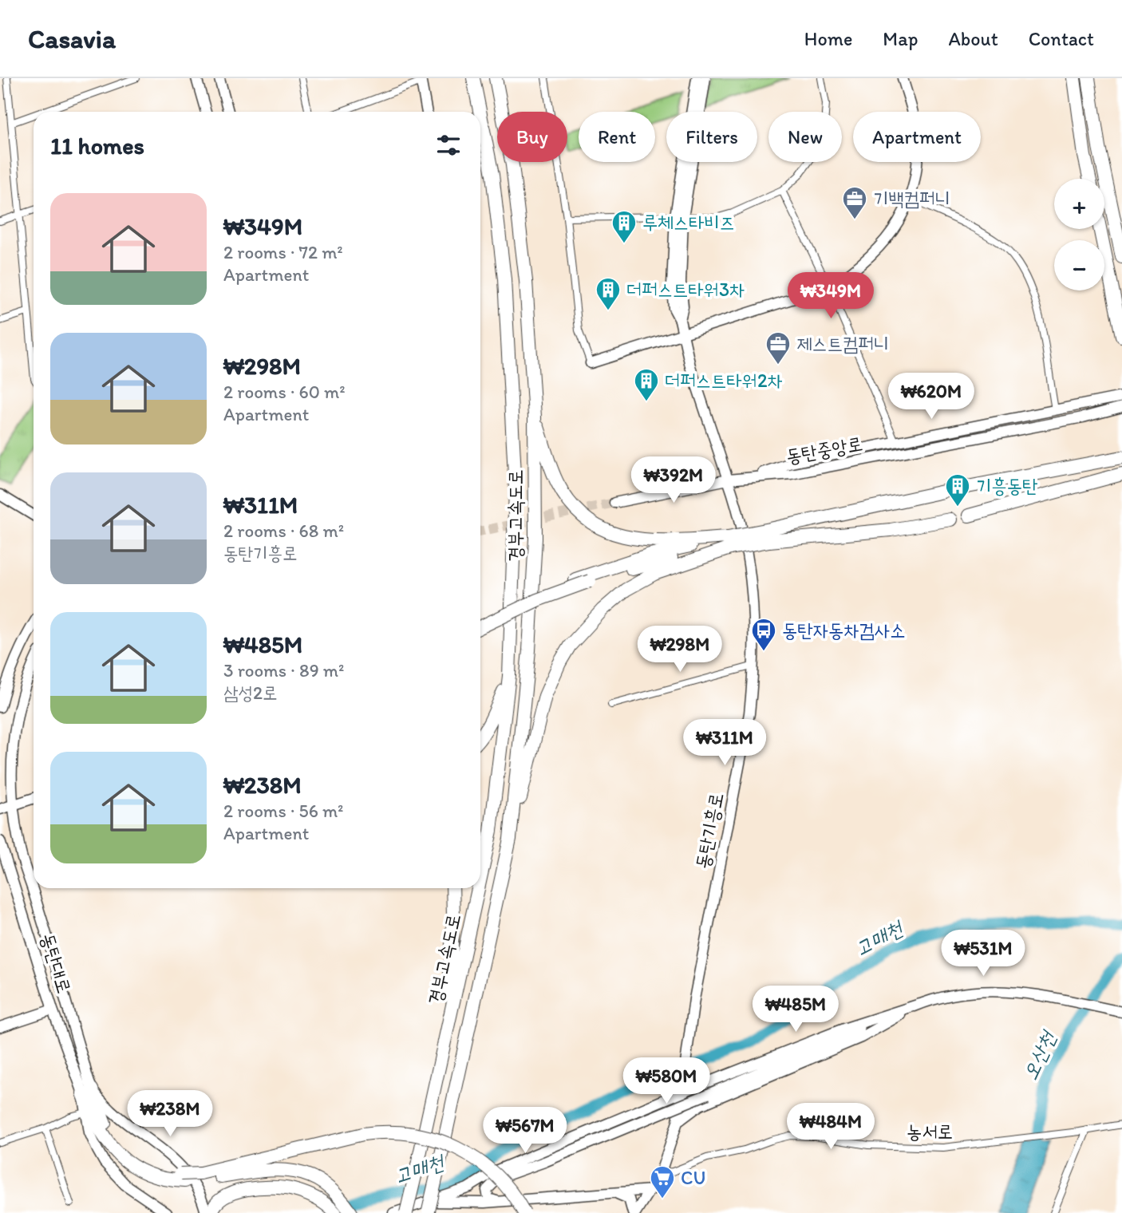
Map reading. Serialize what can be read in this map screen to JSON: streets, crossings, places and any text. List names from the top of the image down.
{
  "streets": {
    "highway": ["경부고속도로"],
    "main road": ["동탄중앙로", "동탄기흥로", "동탄대로"],
    "street": ["농서로"]
  },
  "crossings": [
    ["동탄중앙로", "동탄기흥로"],
    ["동탄기흥로", "농서로"]
  ],
  "water": ["고매천", "오산천"],
  "places": {
    "office": ["기백컴퍼니", "제스트컴퍼니"],
    "building": [
      "루체스타비즈",
      "더퍼스트타워3차",
      "더퍼스트타워2차",
      "기흥동탄"
    ],
    "bus stop": ["동탄자동차검사소"],
    "supermarket": ["CU"]
  },
  "page": {
    "header": "Casavia",
    "nav": [
      "Home",
      "Map",
      "About",
      "Contact"
    ],
    "chip": [
      "Buy",
      "Rent",
      "Filters",
      "New",
      "Apartment"
    ],
    "heading": "11 homes",
    "map_buttons": ["+", "−"],
    "list": [
      {
        "name": "₩349M",
        "note": "2 rooms · 72 m² · Apartment"
      },
      {
        "name": "₩298M",
        "note": "2 rooms · 60 m² · Apartment"
      },
      {
        "name": "₩311M",
        "note": "2 rooms · 68 m² · 동탄기흥로"
      },
      {
        "name": "₩485M",
        "note": "3 rooms · 89 m² · 삼성2로"
      },
      {
        "name": "₩238M",
        "note": "2 rooms · 56 m² · Apartment"
      }
    ],
    "price": [
      "₩349M",
      "₩620M",
      "₩392M",
      "₩298M",
      "₩311M",
      "₩531M",
      "₩485M",
      "₩580M",
      "₩238M",
      "₩484M",
      "₩567M"
    ]
  }
}
